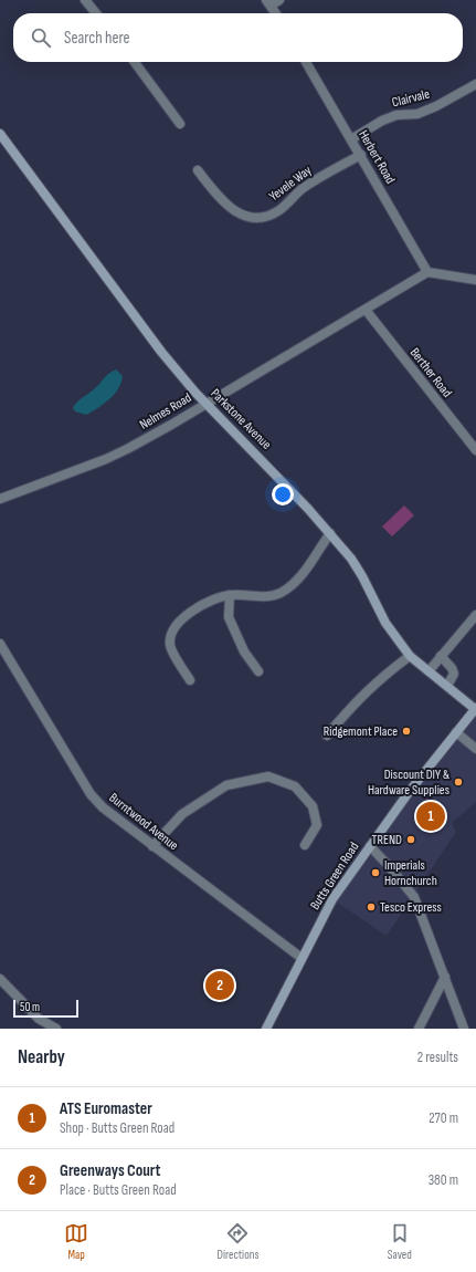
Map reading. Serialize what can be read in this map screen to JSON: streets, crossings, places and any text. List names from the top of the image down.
{
  "streets": {
    "street": [
      "Clairvale",
      "Herbert Road",
      "Yevele Way",
      "Berther Road",
      "Nelmes Road",
      "Parkstone Avenue",
      "Burntwood Avenue",
      "Butts Green Road"
    ]
  },
  "crossings": [
    ["Clairvale", "Herbert Road"],
    ["Herbert Road", "Yevele Way"],
    ["Herbert Road", "Nelmes Road"],
    ["Berther Road", "Nelmes Road"],
    ["Nelmes Road", "Parkstone Avenue"],
    ["Parkstone Avenue", "Butts Green Road"],
    ["Burntwood Avenue", "Butts Green Road"]
  ],
  "places": [
    "Ridgemont Place",
    "Discount DIY & Hardware Supplies",
    "TREND",
    "Imperials Hornchurch",
    "Tesco Express"
  ],
  "scale_bar": "50 m",
  "page": {
    "search": "Search here",
    "pins": ["1", "2"],
    "scale": "50 m",
    "heading": ["Nearby", "2 results"],
    "list": [
      {
        "mark": "1",
        "name": "ATS Euromaster",
        "note": "Shop · Butts Green Road",
        "value": "270 m"
      },
      {
        "mark": "2",
        "name": "Greenways Court",
        "note": "Place · Butts Green Road",
        "value": "380 m"
      }
    ],
    "nav": ["Map", "Directions", "Saved"]
  }
}
